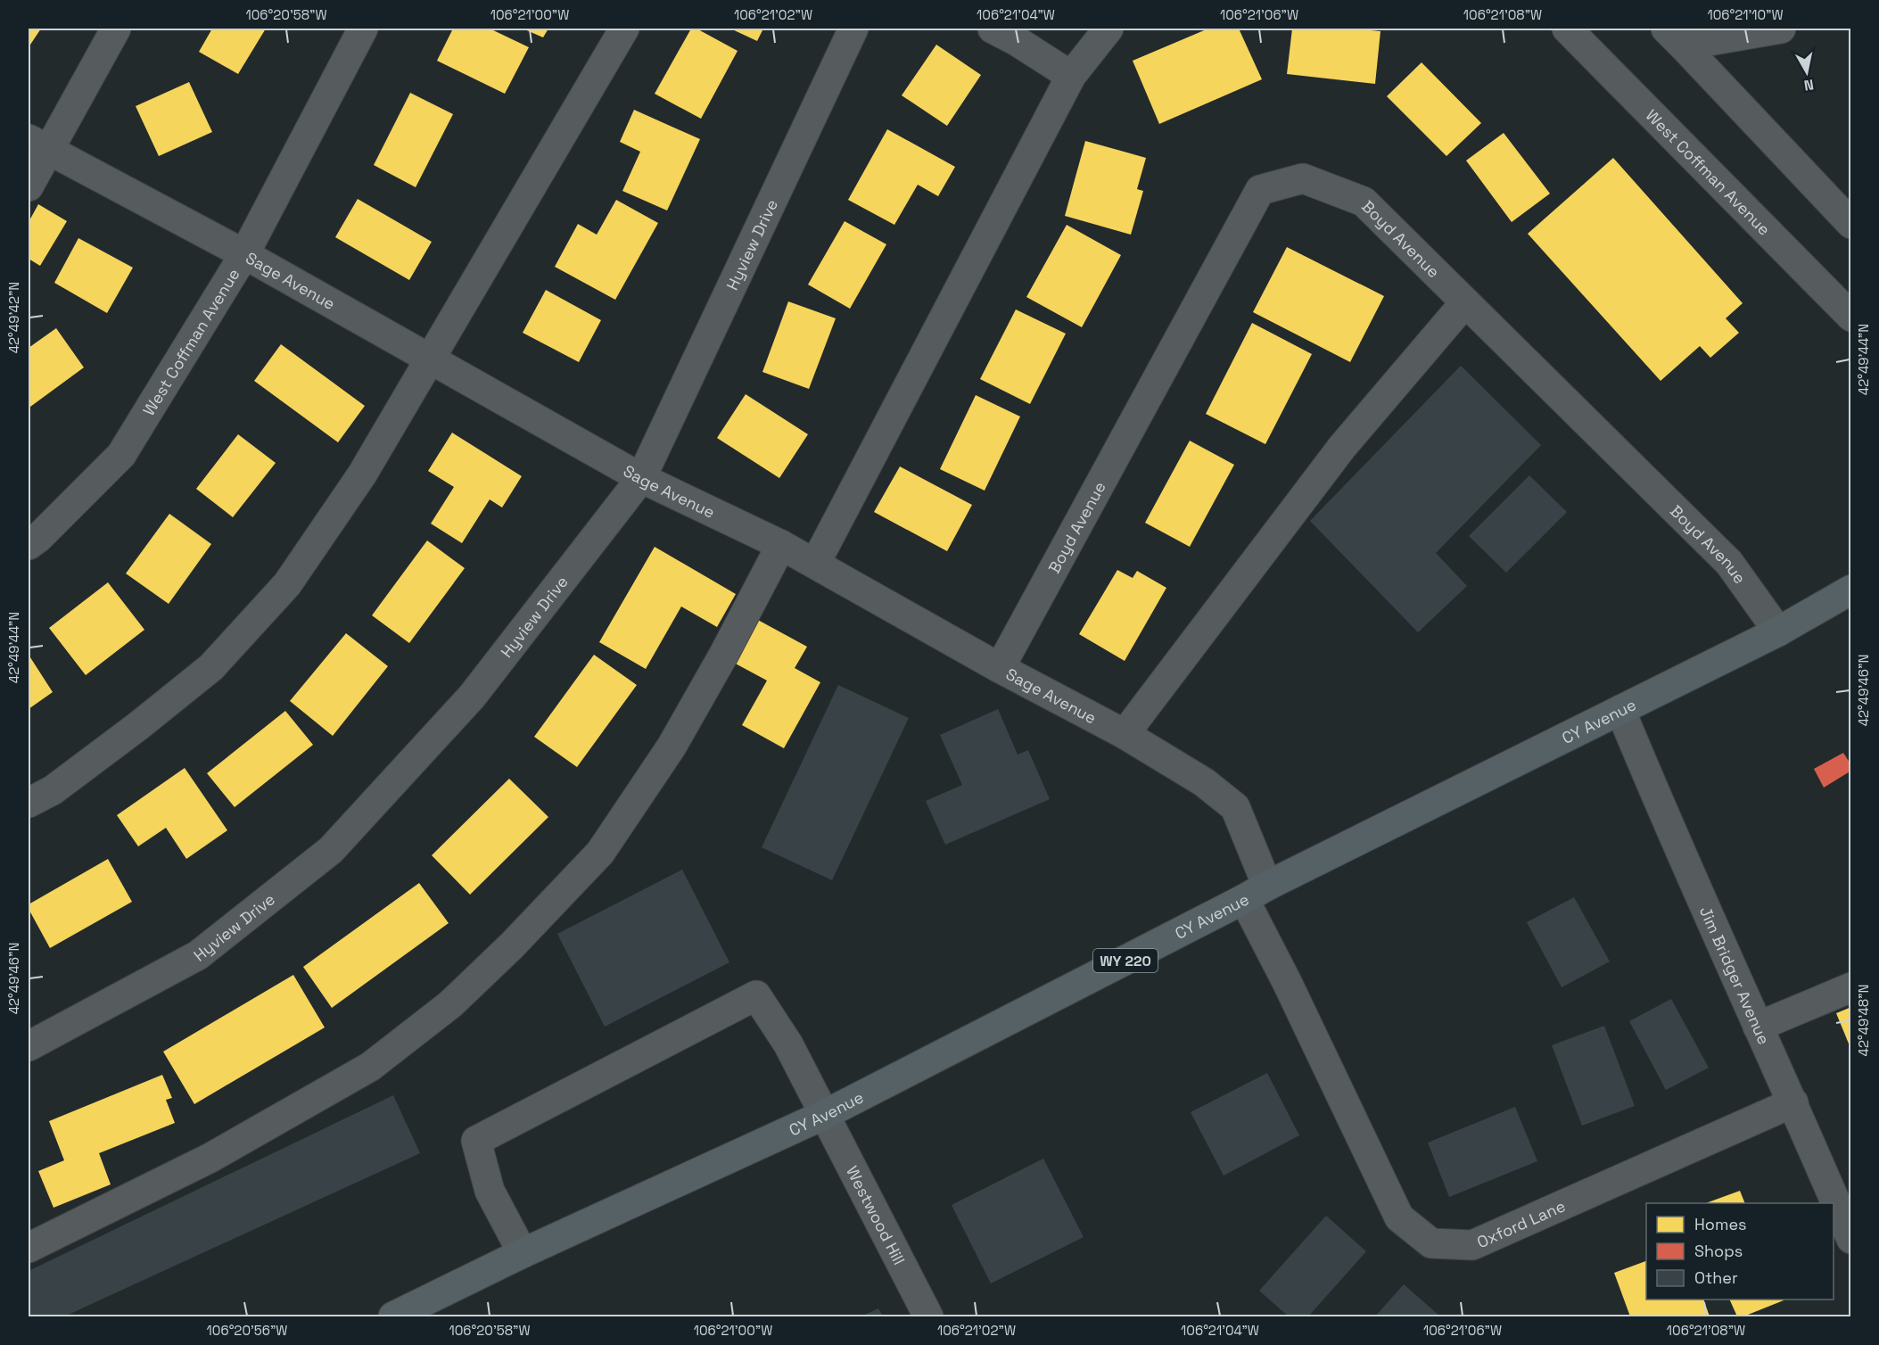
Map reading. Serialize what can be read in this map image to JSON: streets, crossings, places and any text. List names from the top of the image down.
{
  "streets": {
    "main road": ["CY Avenue", "WY 220"],
    "street": [
      "West Coffman Avenue",
      "Boyd Avenue",
      "Hyview Drive",
      "Sage Avenue",
      "Jim Bridger Avenue",
      "Westwood Hill",
      "Oxford Lane"
    ]
  },
  "crossings": [
    ["West Coffman Avenue", "Sage Avenue"],
    ["Boyd Avenue", "Sage Avenue"],
    ["Boyd Avenue", "CY Avenue"],
    ["Hyview Drive", "Sage Avenue"],
    ["Sage Avenue", "CY Avenue"],
    ["Sage Avenue", "Oxford Lane"],
    ["CY Avenue", "Jim Bridger Avenue"],
    ["CY Avenue", "Westwood Hill"],
    ["CY Avenue", "Oxford Lane"],
    ["Jim Bridger Avenue", "Oxford Lane"]
  ],
  "legend": ["Homes", "Shops", "Other"],
  "north": "bottom",
  "coordinates": [
    "106°20'58\"W",
    "106°21'00\"W",
    "106°21'02\"W",
    "106°21'04\"W",
    "106°21'06\"W",
    "106°21'08\"W",
    "106°21'10\"W",
    "42°49'42\"N",
    "42°49'44\"N",
    "42°49'46\"N",
    "42°49'48\"N",
    "106°20'56\"W"
  ]
}
